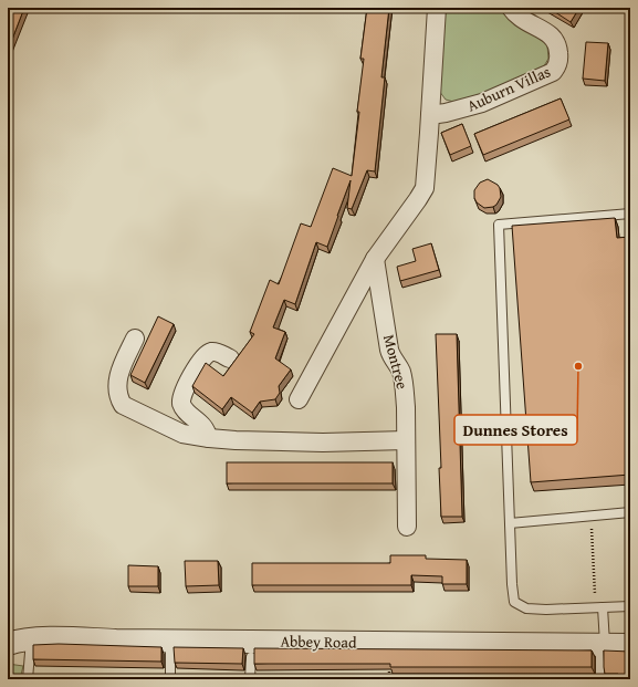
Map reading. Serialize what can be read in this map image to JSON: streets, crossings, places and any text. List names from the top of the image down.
{
  "streets": {
    "street": ["Auburn Villas", "Montree", "Abbey Road"]
  },
  "places": ["Dunnes Stores"]
}
